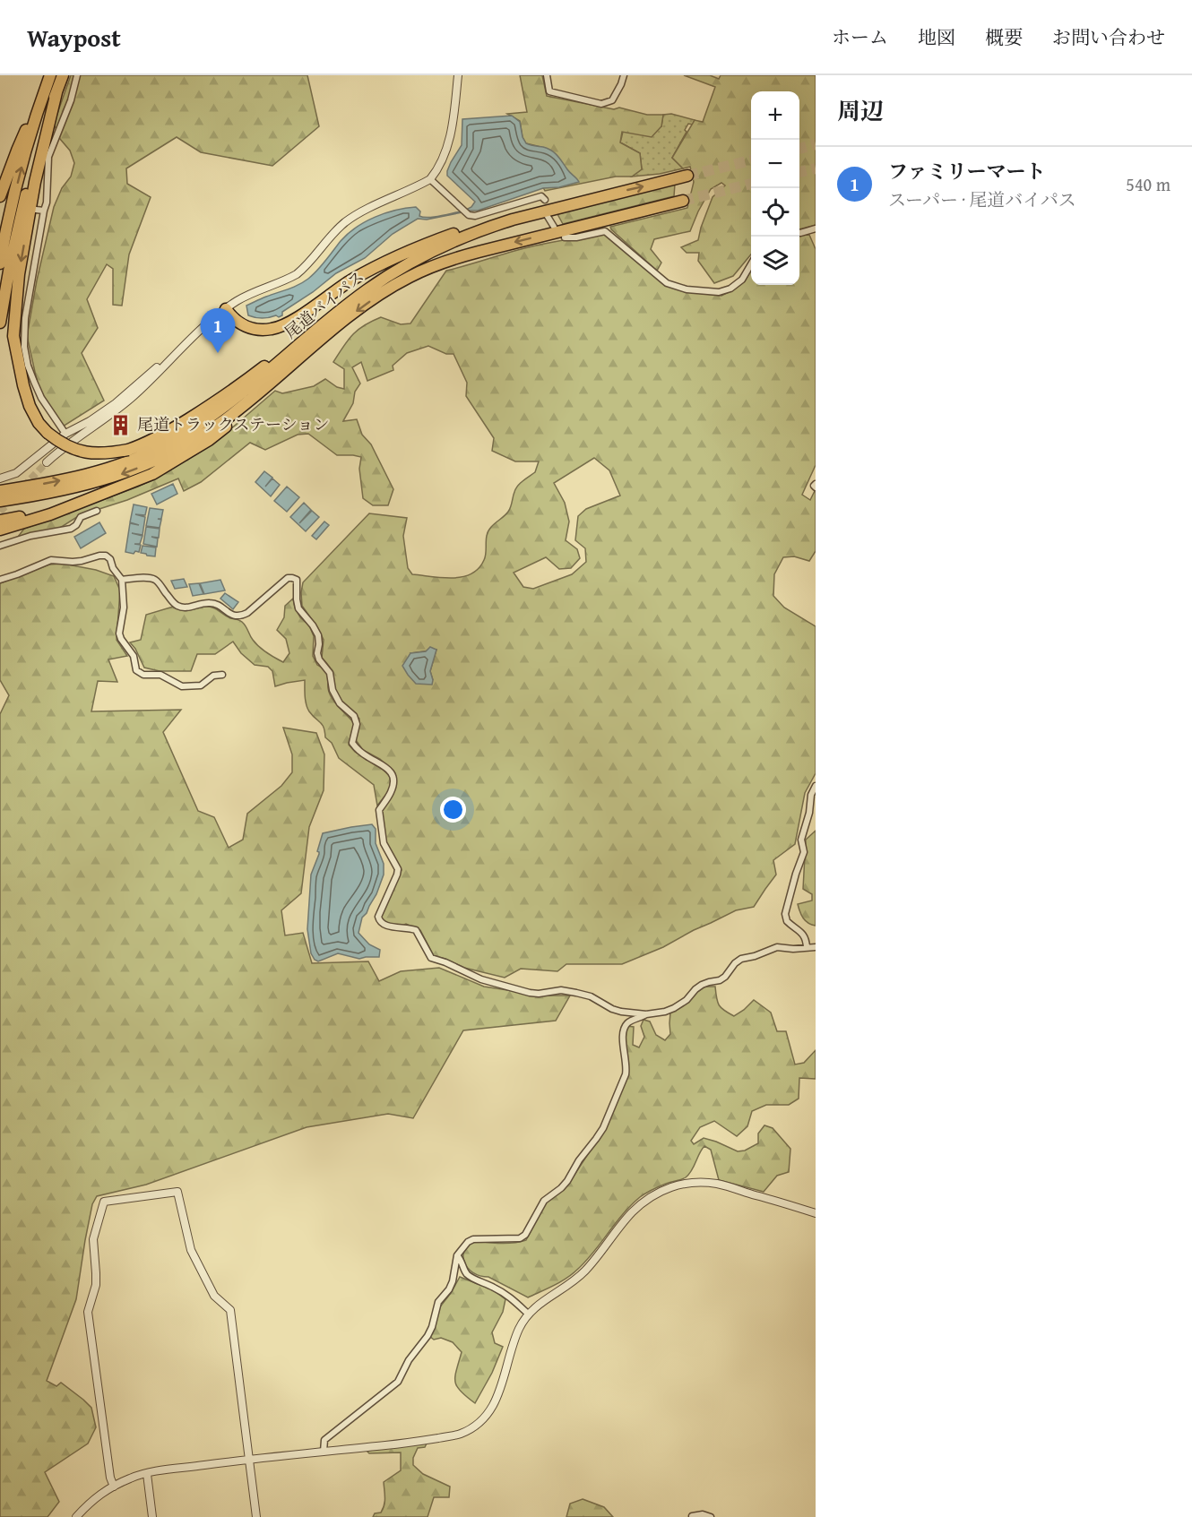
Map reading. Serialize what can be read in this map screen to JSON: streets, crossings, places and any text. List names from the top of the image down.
{
  "streets": {
    "highway": ["尾道バイパス"]
  },
  "places": {
    "building": ["尾道トラックステーション"]
  },
  "page": {
    "header": "Waypost",
    "nav": [
      "ホーム",
      "地図",
      "概要",
      "お問い合わせ"
    ],
    "heading": "周辺",
    "map_buttons": ["+", "−"],
    "list": [
      {
        "mark": "1",
        "name": "ファミリーマート",
        "note": "スーパー · 尾道バイパス",
        "value": "540 m"
      }
    ],
    "pins": "1"
  }
}
